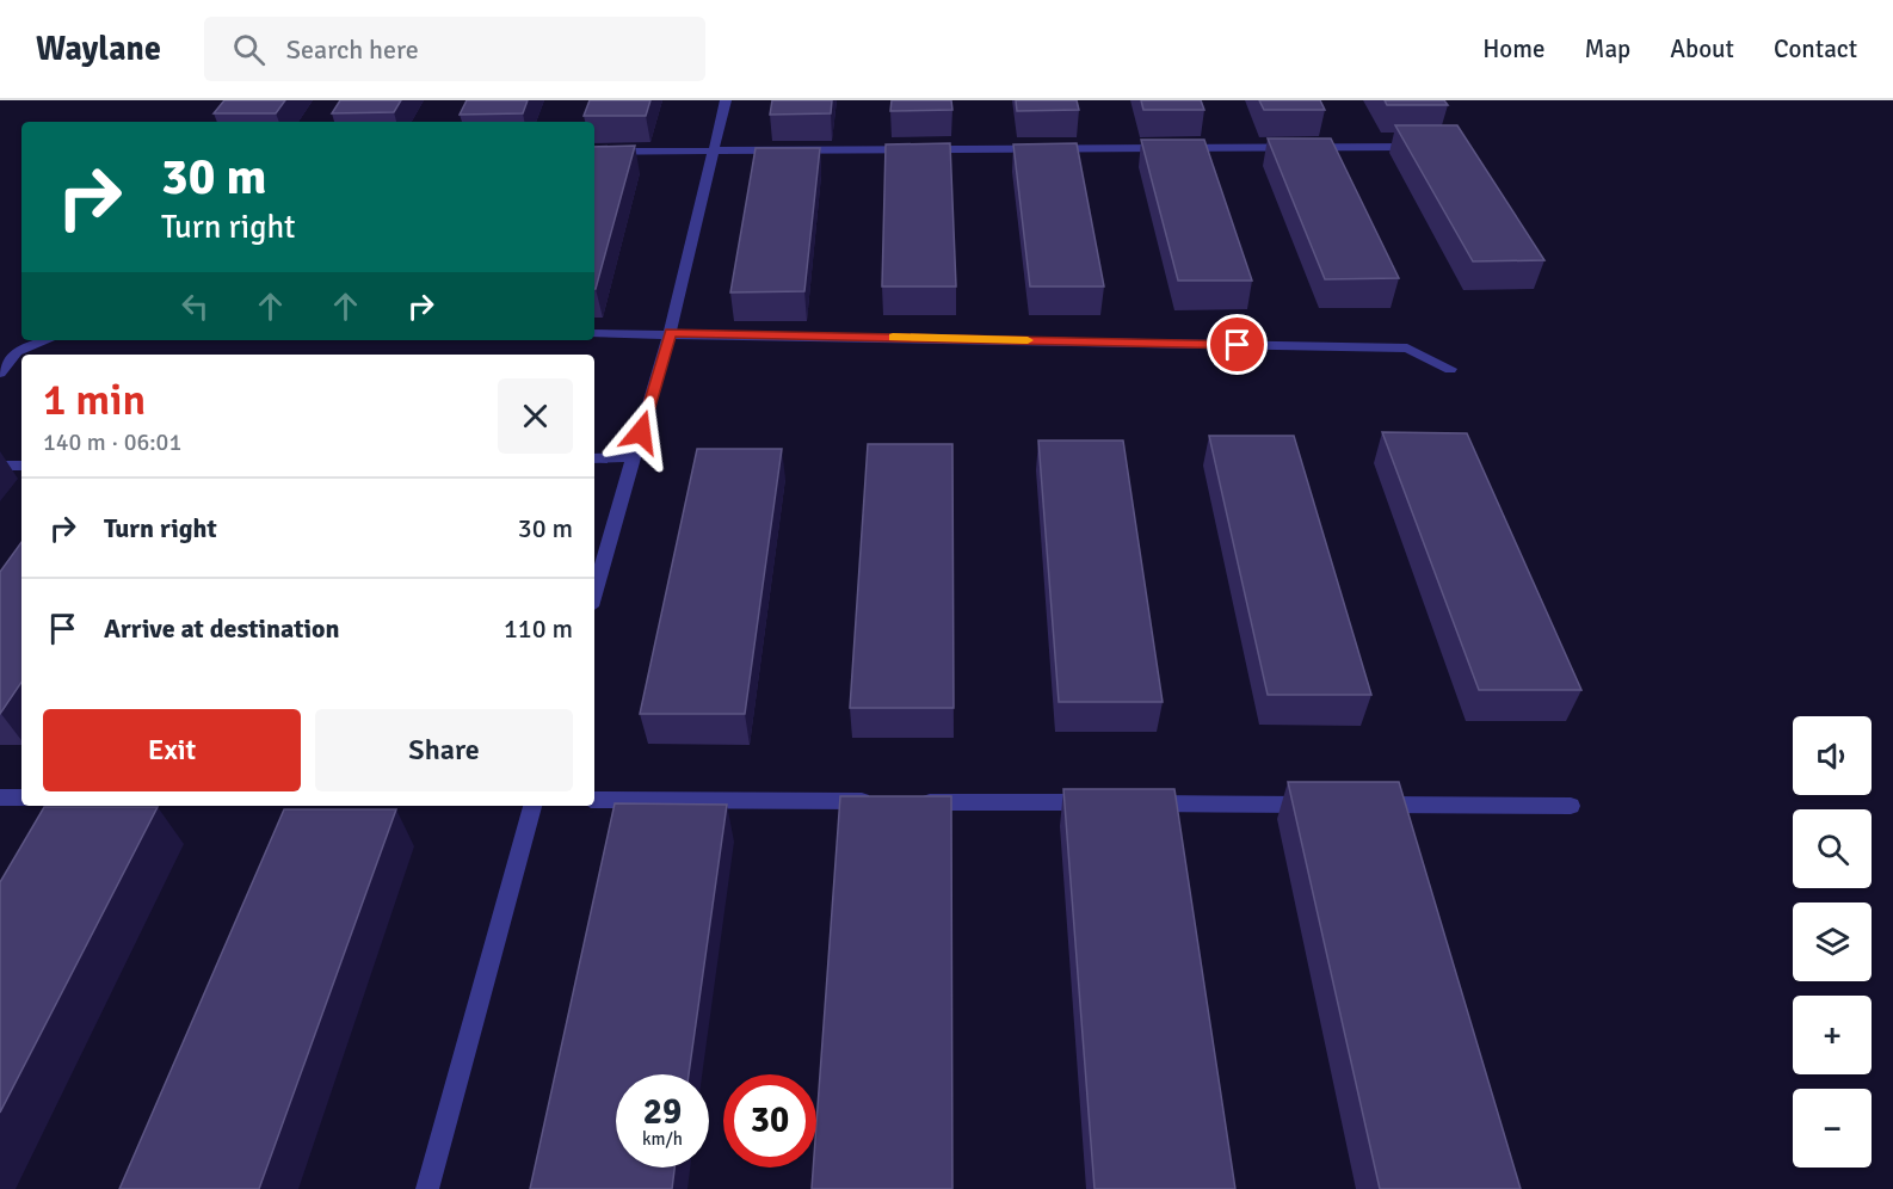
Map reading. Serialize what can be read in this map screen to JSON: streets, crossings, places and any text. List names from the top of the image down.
{
  "page": {
    "header": "Waylane",
    "search": "Search here",
    "nav": [
      "Home",
      "Map",
      "About",
      "Contact"
    ],
    "turn": ["30 m", "Turn right"],
    "heading": ["1 min", "140 m · 06:01"],
    "list": [
      {
        "name": "Turn right",
        "value": "30 m"
      },
      {
        "name": "Arrive at destination",
        "value": "110 m"
      }
    ],
    "buttons": ["Exit", "Share"],
    "map_buttons": ["+", "−"],
    "speed": "29 km/h",
    "limit": "30"
  }
}
